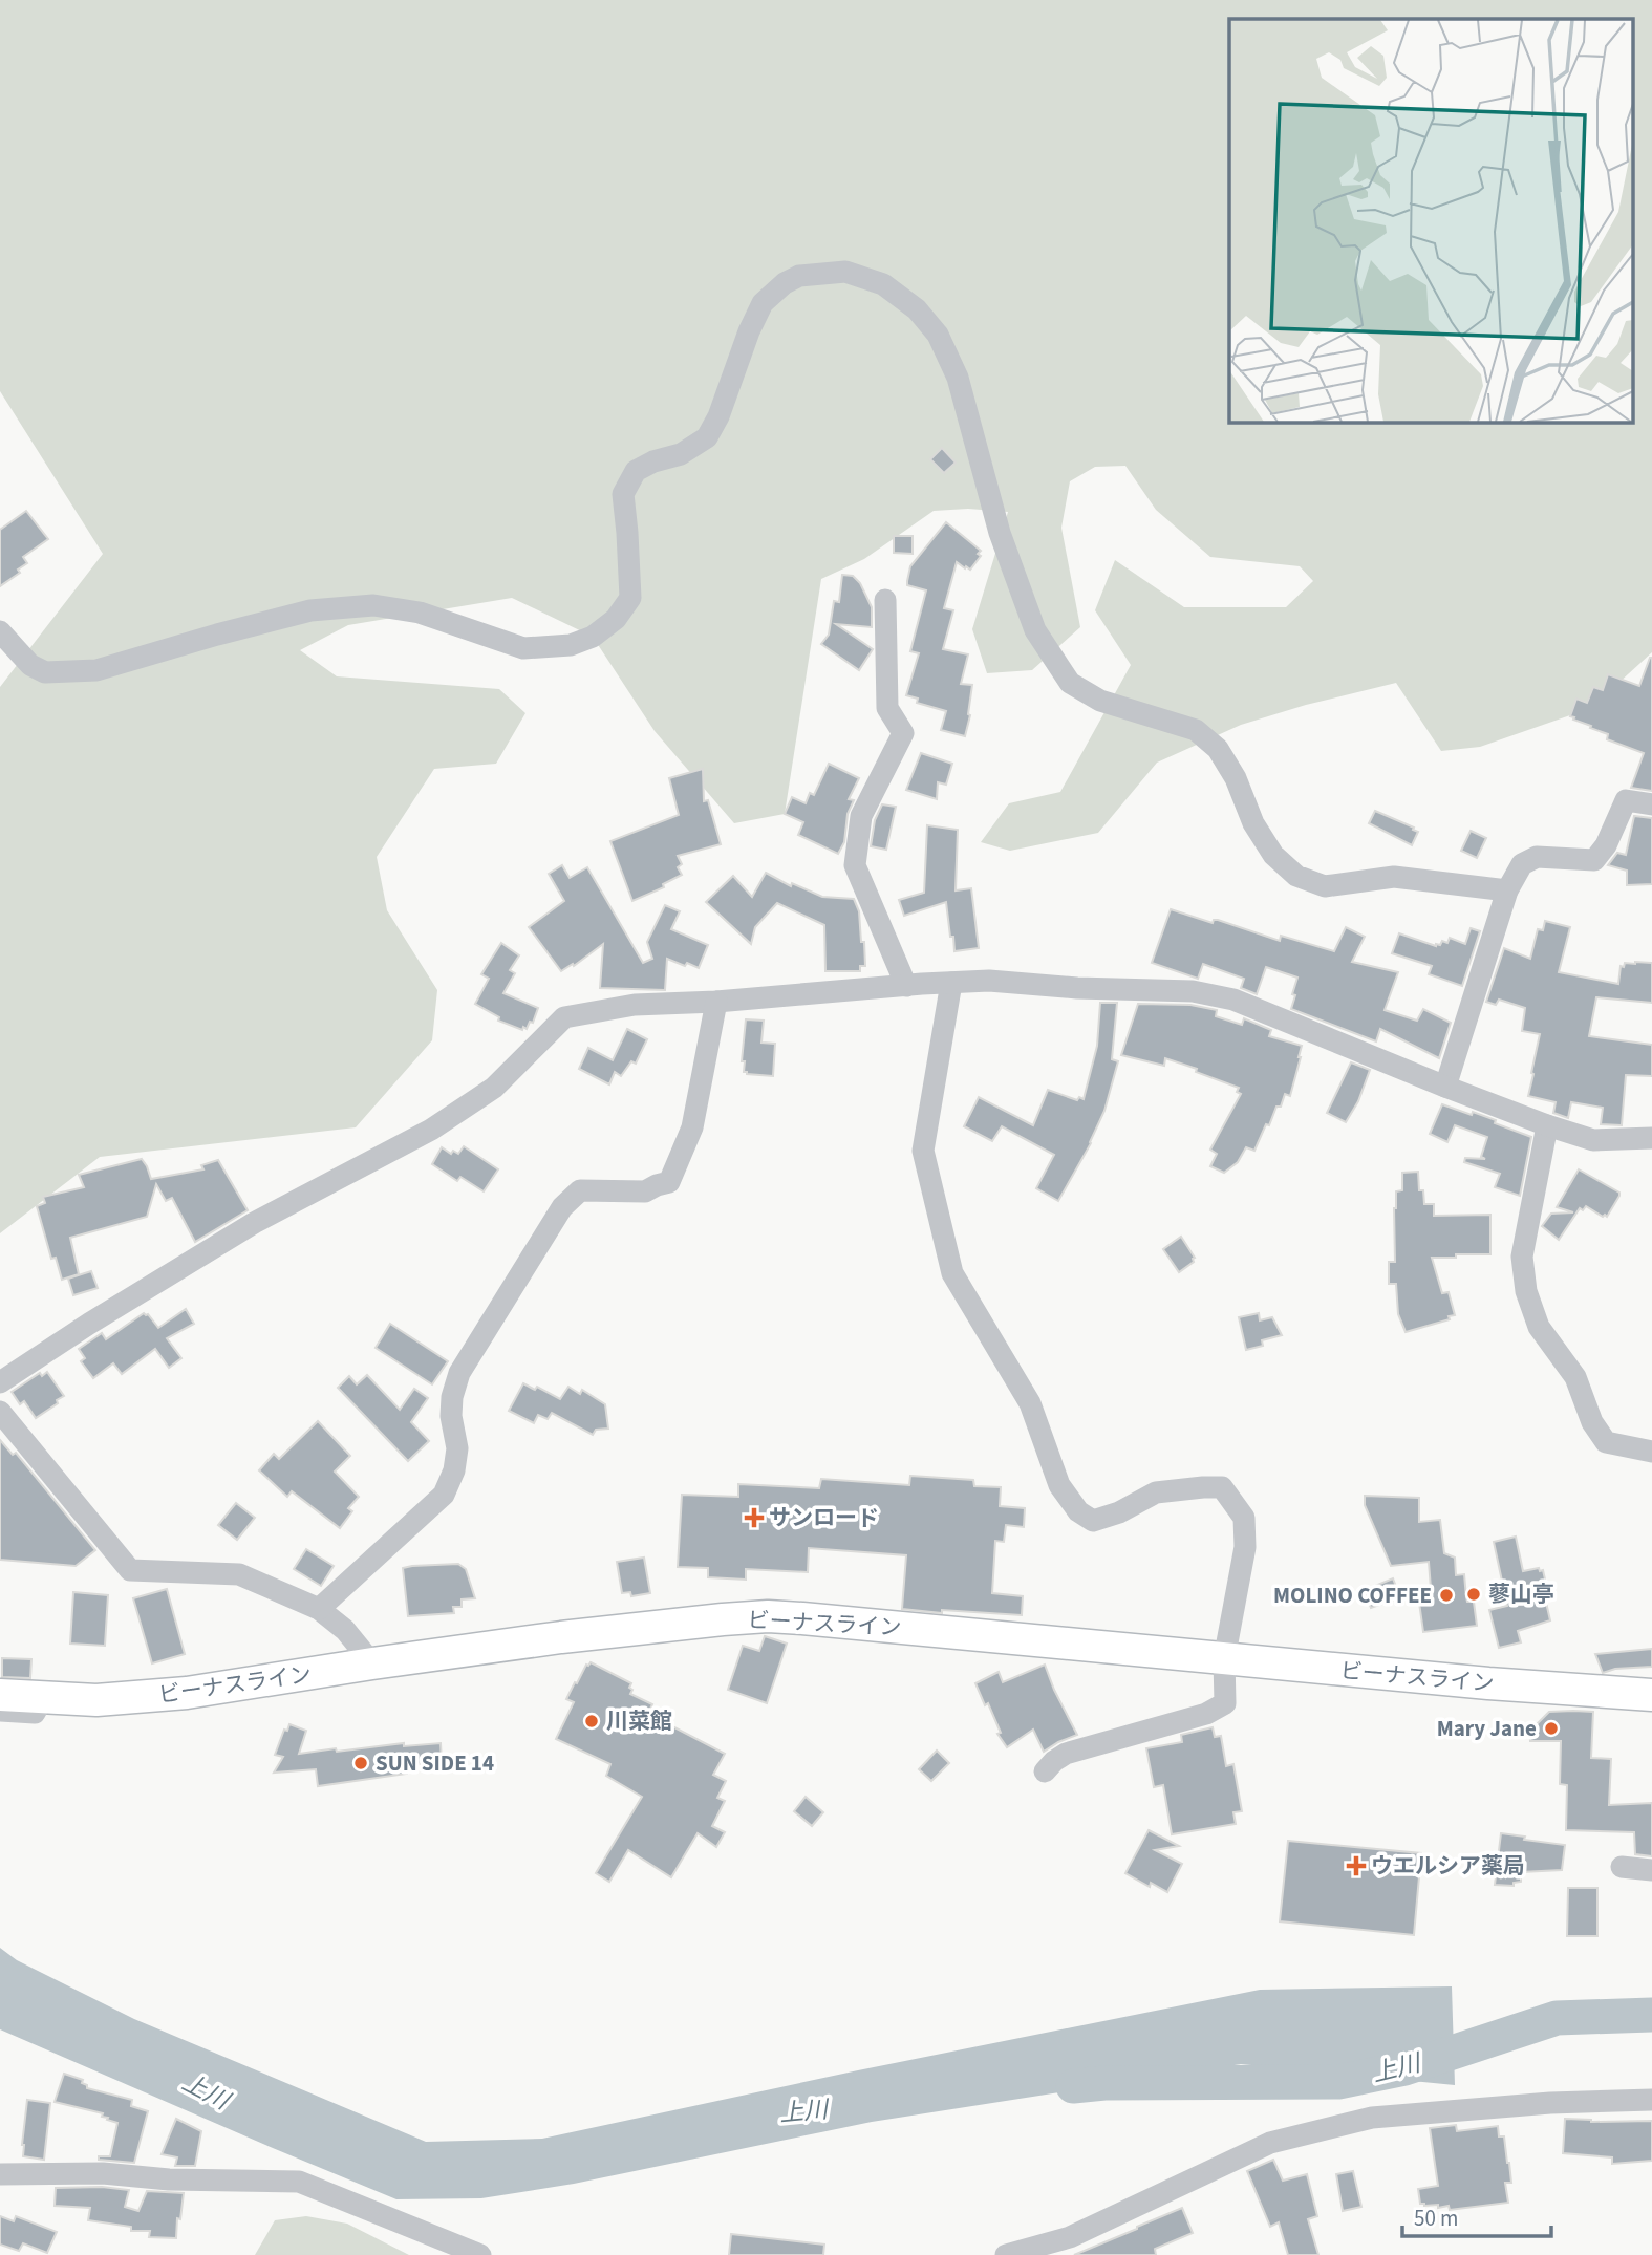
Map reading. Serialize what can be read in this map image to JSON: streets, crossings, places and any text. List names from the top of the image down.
{
  "streets": {
    "main road": ["ビーナスライン"]
  },
  "water": ["上川"],
  "places": {
    "health": ["サンロード", "ウエルシア薬局"],
    "other": [
      "蓼山亭",
      "MOLINO COFFEE",
      "川菜館",
      "Mary Jane",
      "SUN SIDE 14"
    ]
  },
  "scale_bar": "50 m"
}
